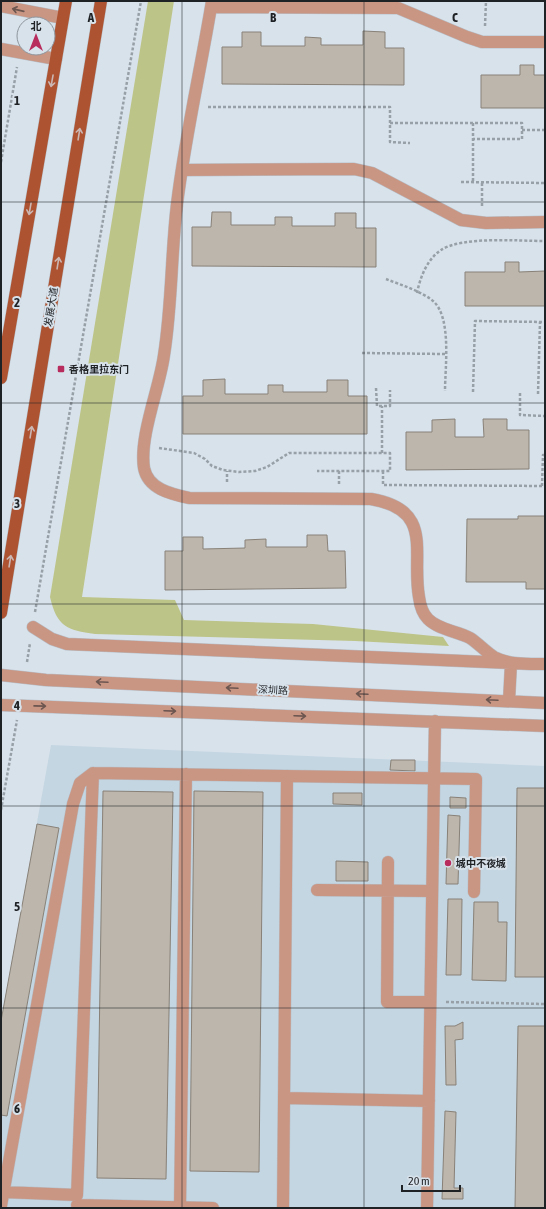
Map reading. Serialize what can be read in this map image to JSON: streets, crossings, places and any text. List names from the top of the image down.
{
  "streets": {
    "main road": ["发展大道"],
    "street": ["深圳路"]
  },
  "places": {
    "transit": ["香格里拉东门"],
    "other": ["城中不夜城"]
  },
  "scale_bar": "20 m",
  "north": "top",
  "grid": {
    "columns": ["A", "B", "C"],
    "rows": [
      "1",
      "2",
      "3",
      "4",
      "5",
      "6"
    ]
  }
}
